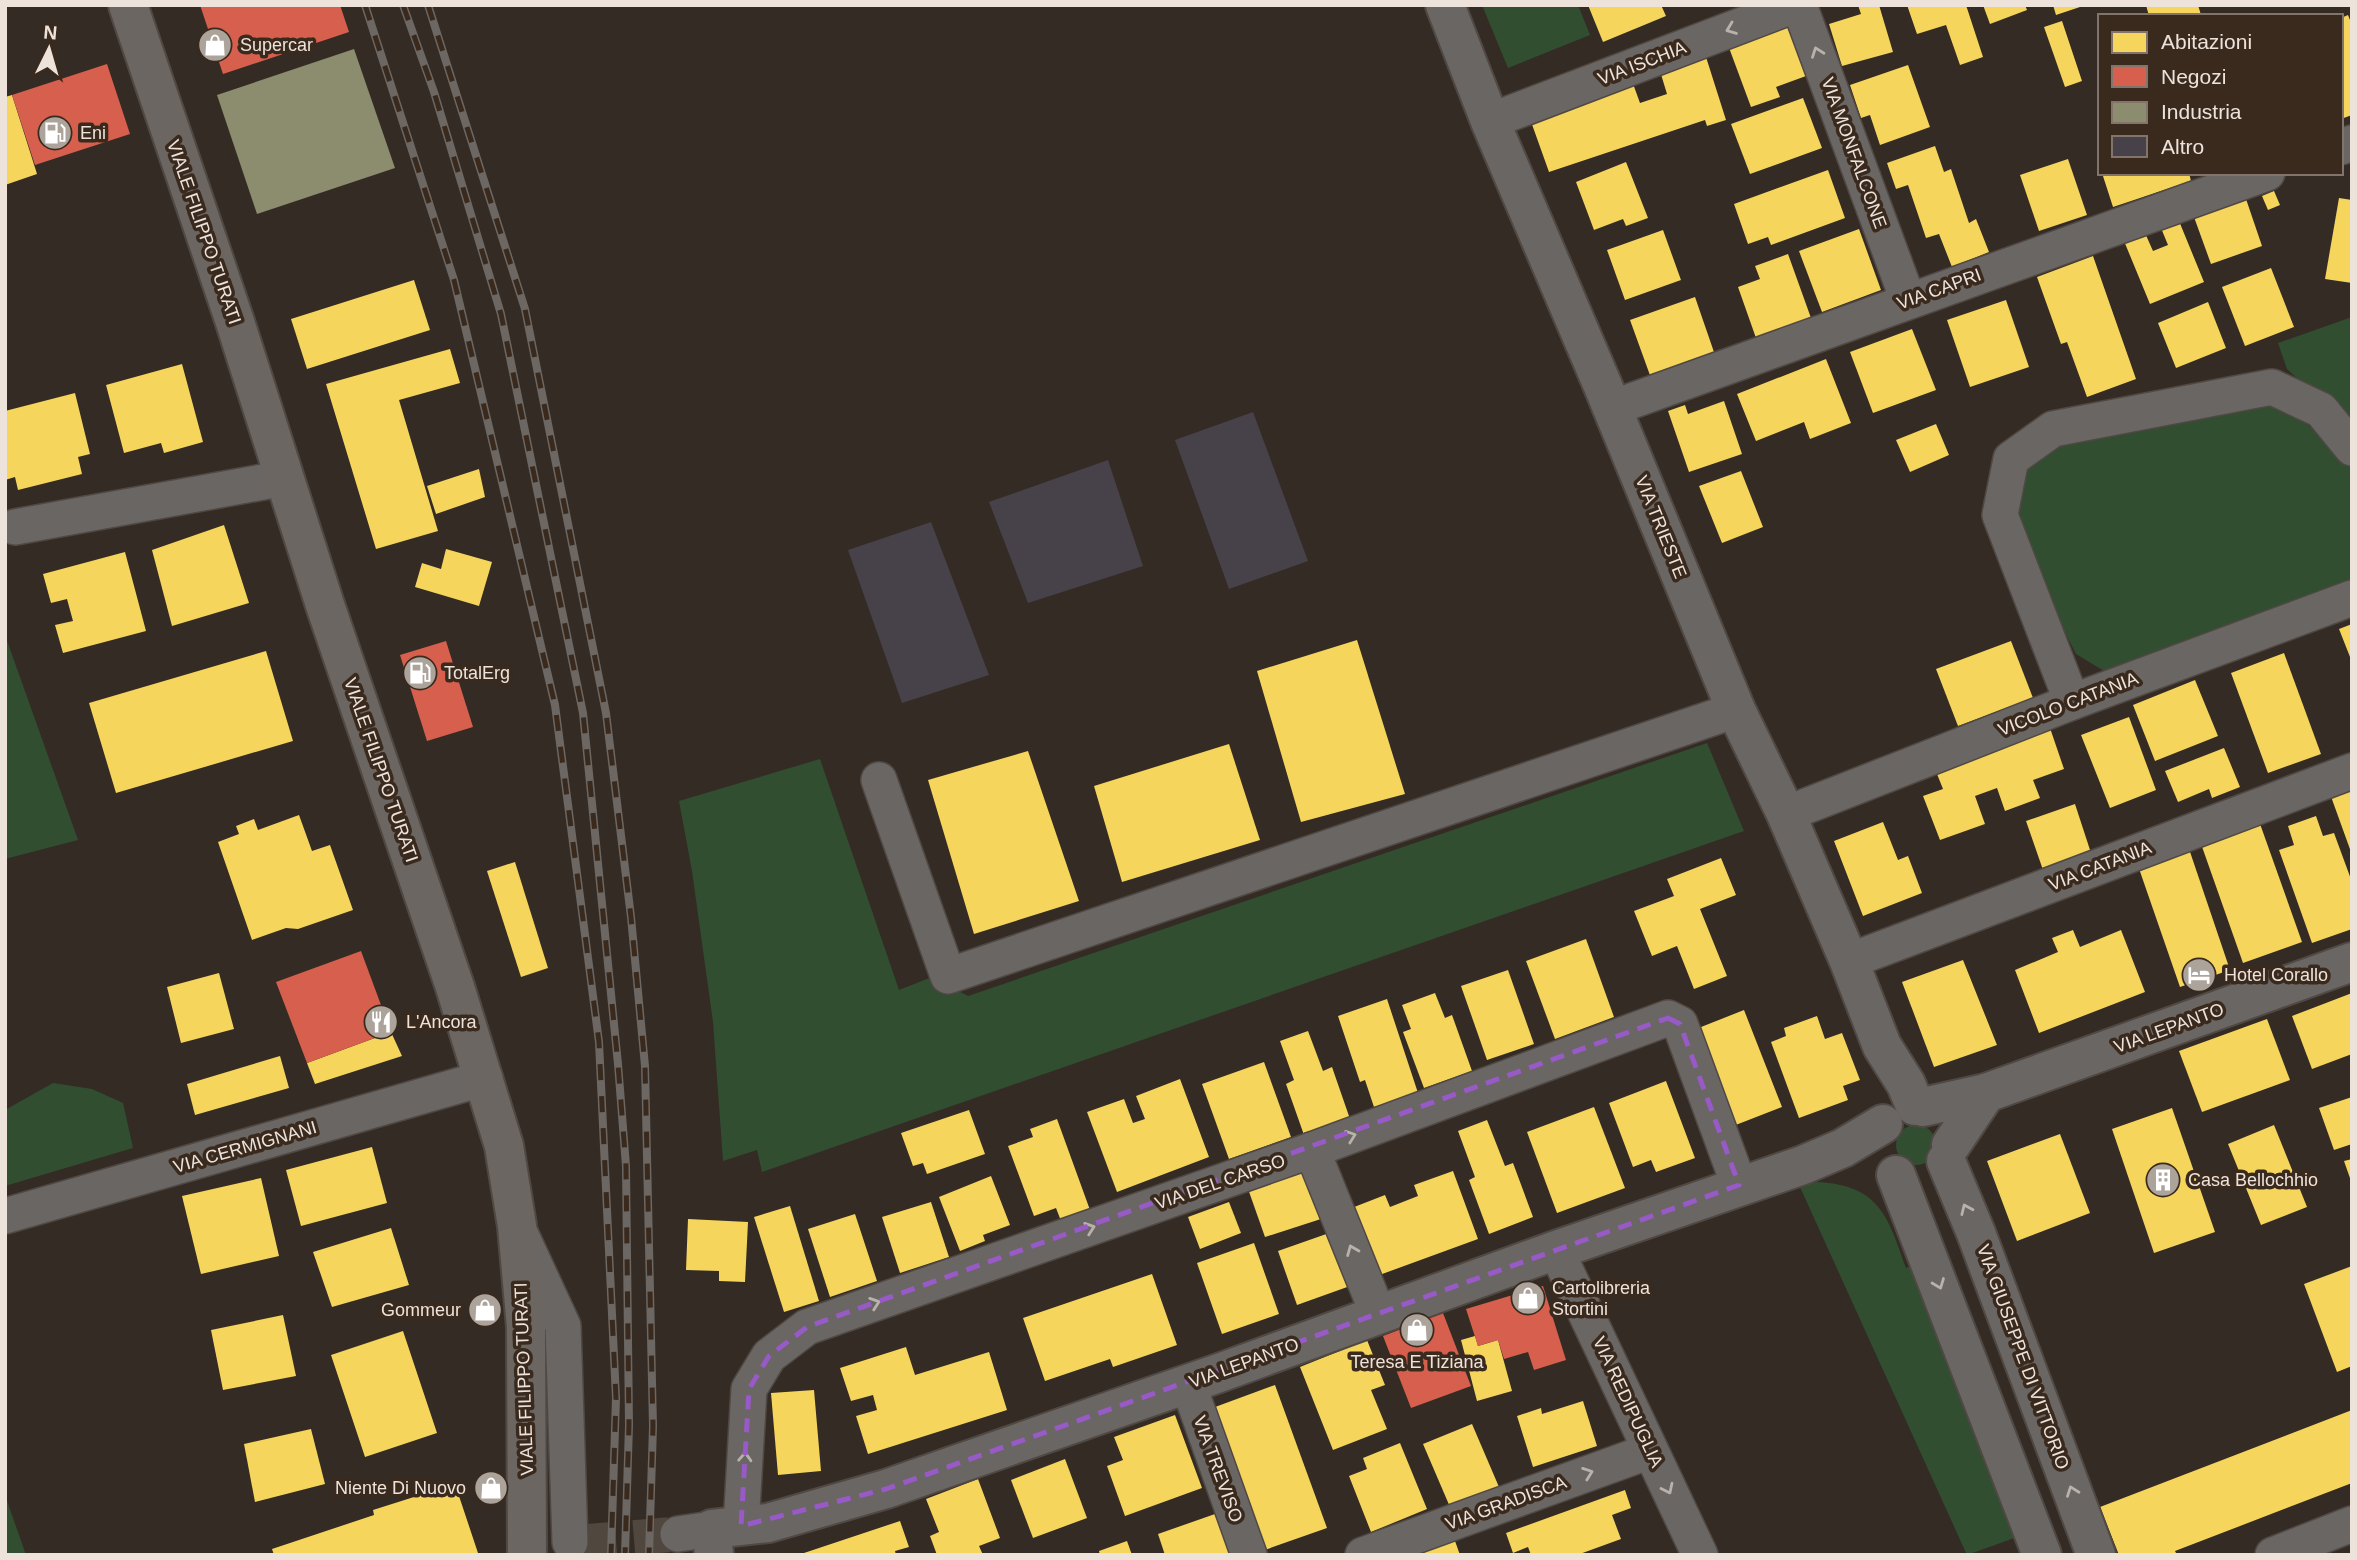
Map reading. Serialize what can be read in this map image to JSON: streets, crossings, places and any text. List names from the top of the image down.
{
  "streets": {
    "main road": ["VIALE FILIPPO TURATI"],
    "street": [
      "VIA ISCHIA",
      "VIA MONFALCONE",
      "VIA CAPRI",
      "VIA TRIESTE",
      "VICOLO CATANIA",
      "VIA CATANIA",
      "VIA LEPANTO",
      "VIA CERMIGNANI",
      "VIA DEL CARSO",
      "VIA GIUSEPPE DI VITTORIO",
      "VIA REDIPUGLIA",
      "VIA TREVISO",
      "VIA GRADISCA"
    ]
  },
  "crossings": [
    ["VIA ISCHIA", "VIA MONFALCONE"],
    ["VIA ISCHIA", "VIA TRIESTE"],
    ["VIA MONFALCONE", "VIA CAPRI"],
    ["VIALE FILIPPO TURATI", "VIA CERMIGNANI"],
    ["VIA CAPRI", "VIA TRIESTE"],
    ["VIA TRIESTE", "VICOLO CATANIA"],
    ["VIA TRIESTE", "VIA CATANIA"],
    ["VIA TRIESTE", "VIA LEPANTO"],
    ["VIA TRIESTE", "VIA GIUSEPPE DI VITTORIO"],
    ["VIA LEPANTO", "VIA DEL CARSO"],
    ["VIA LEPANTO", "VIA GIUSEPPE DI VITTORIO"],
    ["VIA LEPANTO", "VIA REDIPUGLIA"],
    ["VIA LEPANTO", "VIA TREVISO"],
    ["VIA REDIPUGLIA", "VIA GRADISCA"]
  ],
  "one_way": [
    "VIA ISCHIA",
    "VIA MONFALCONE",
    "VIA DEL CARSO",
    "VIA GRADISCA"
  ],
  "places": {
    "shop": [
      "Supercar",
      "Cartolibreria Stortini",
      "Gommeur",
      "Teresa E Tiziana",
      "Niente Di Nuovo"
    ],
    "fuel station": ["Eni", "TotalErg"],
    "hotel": ["Hotel Corallo"],
    "restaurant": ["L'Ancora"],
    "building": ["Casa Bellochhio"]
  },
  "legend": [
    "Abitazioni",
    "Negozi",
    "Industria",
    "Altro"
  ],
  "north": "top"
}
